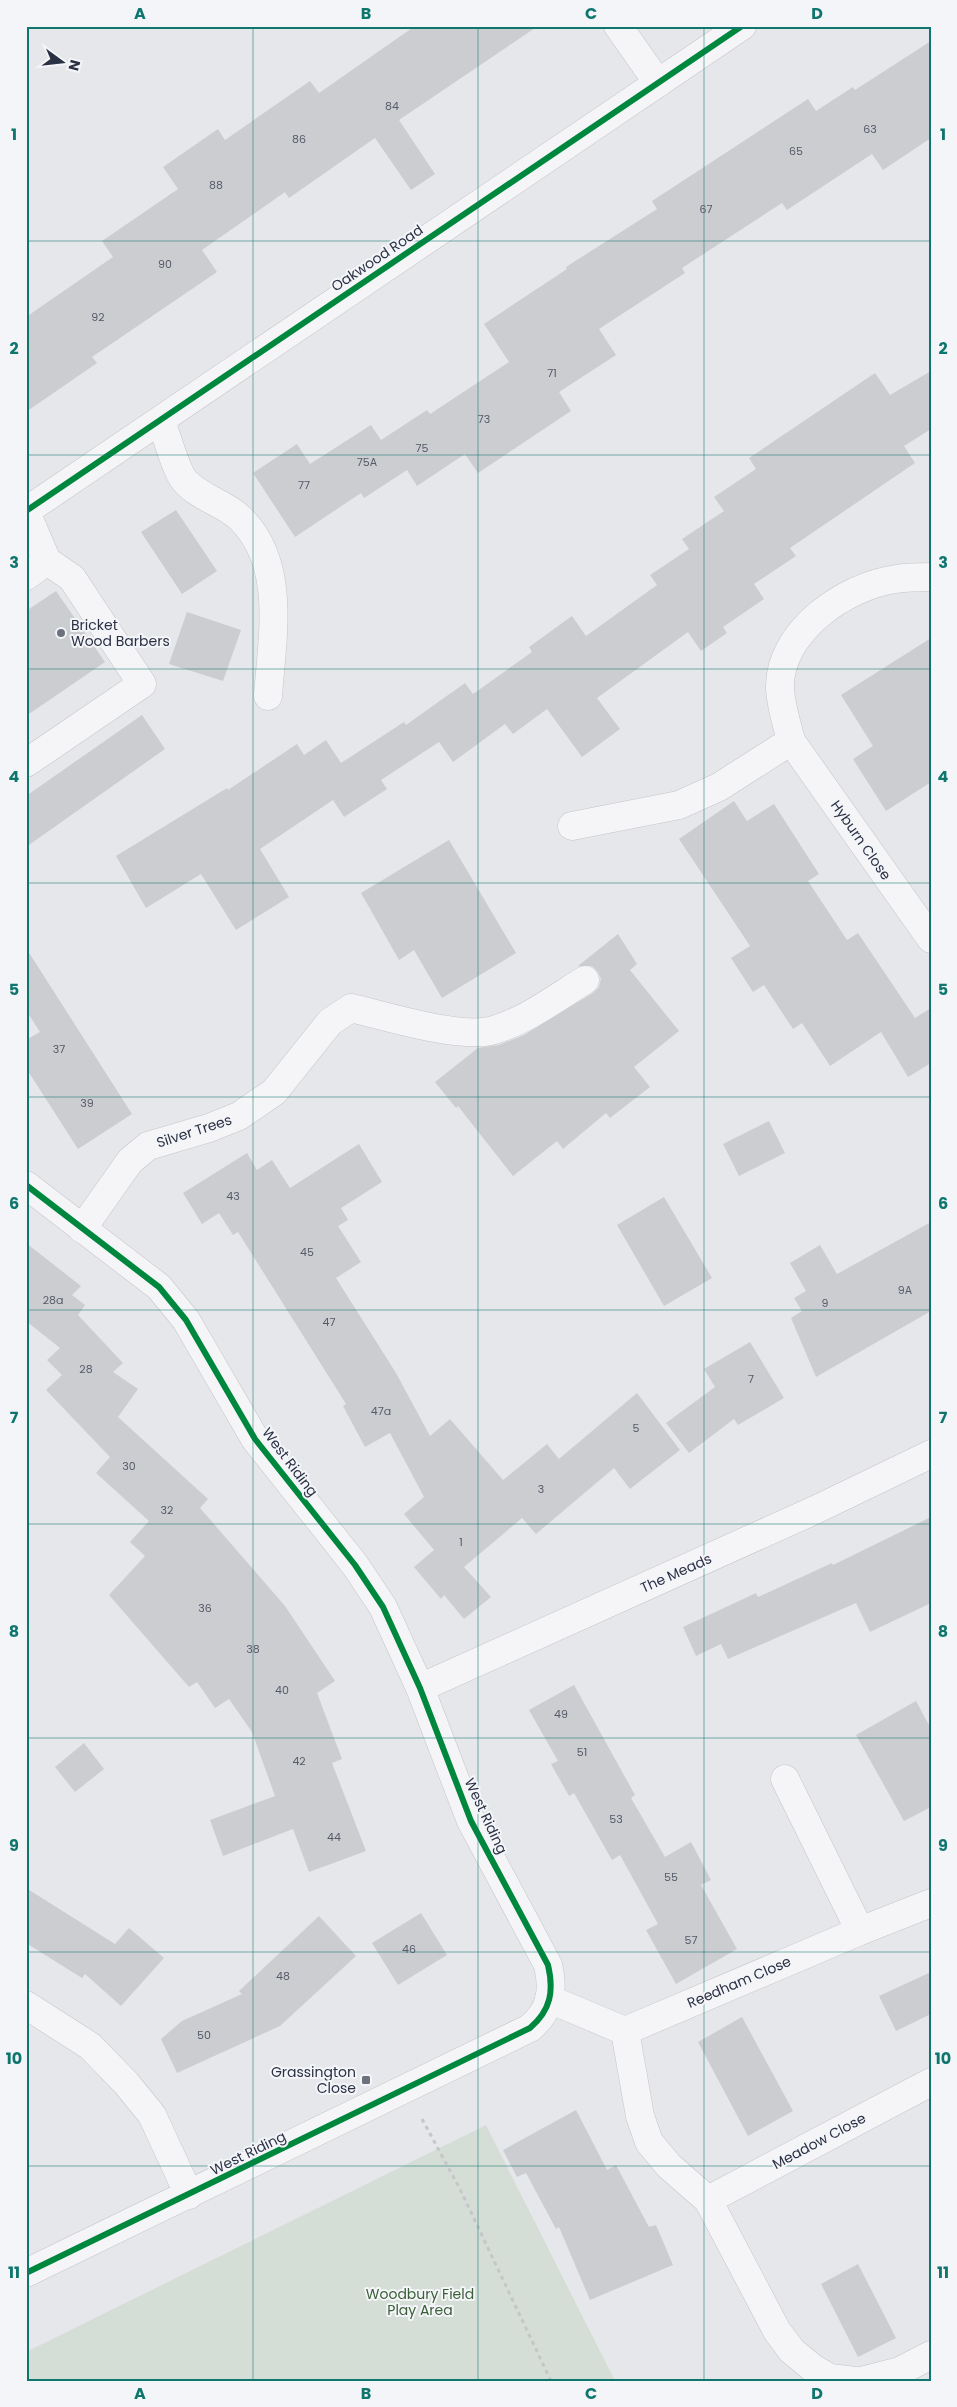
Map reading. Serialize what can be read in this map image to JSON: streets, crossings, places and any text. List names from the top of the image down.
{
  "streets": {
    "street": [
      "Oakwood Road",
      "Hyburn Close",
      "Silver Trees",
      "West Riding",
      "The Meads",
      "Reedham Close",
      "Meadow Close"
    ]
  },
  "crossings": [
    ["Silver Trees", "West Riding"],
    ["West Riding", "The Meads"]
  ],
  "parks": ["Woodbury Field Play Area"],
  "places": {
    "other": ["Bricket Wood Barbers"],
    "transit": ["Grassington Close"]
  },
  "house_numbers": [
    "84",
    "63",
    "86",
    "65",
    "88",
    "67",
    "90",
    "92",
    "71",
    "73",
    "75",
    "75A",
    "77",
    "37",
    "39",
    "43",
    "45",
    "9A",
    "28a",
    "9",
    "47",
    "28",
    "7",
    "47a",
    "5",
    "30",
    "3",
    "32",
    "1",
    "36",
    "38",
    "40",
    "49",
    "51",
    "42",
    "53",
    "44",
    "55",
    "57",
    "46",
    "48",
    "50"
  ],
  "north": "right",
  "grid": {
    "columns": [
      "A",
      "B",
      "C",
      "D"
    ],
    "rows": [
      "1",
      "2",
      "3",
      "4",
      "5",
      "6",
      "7",
      "8",
      "9",
      "10",
      "11"
    ]
  }
}
